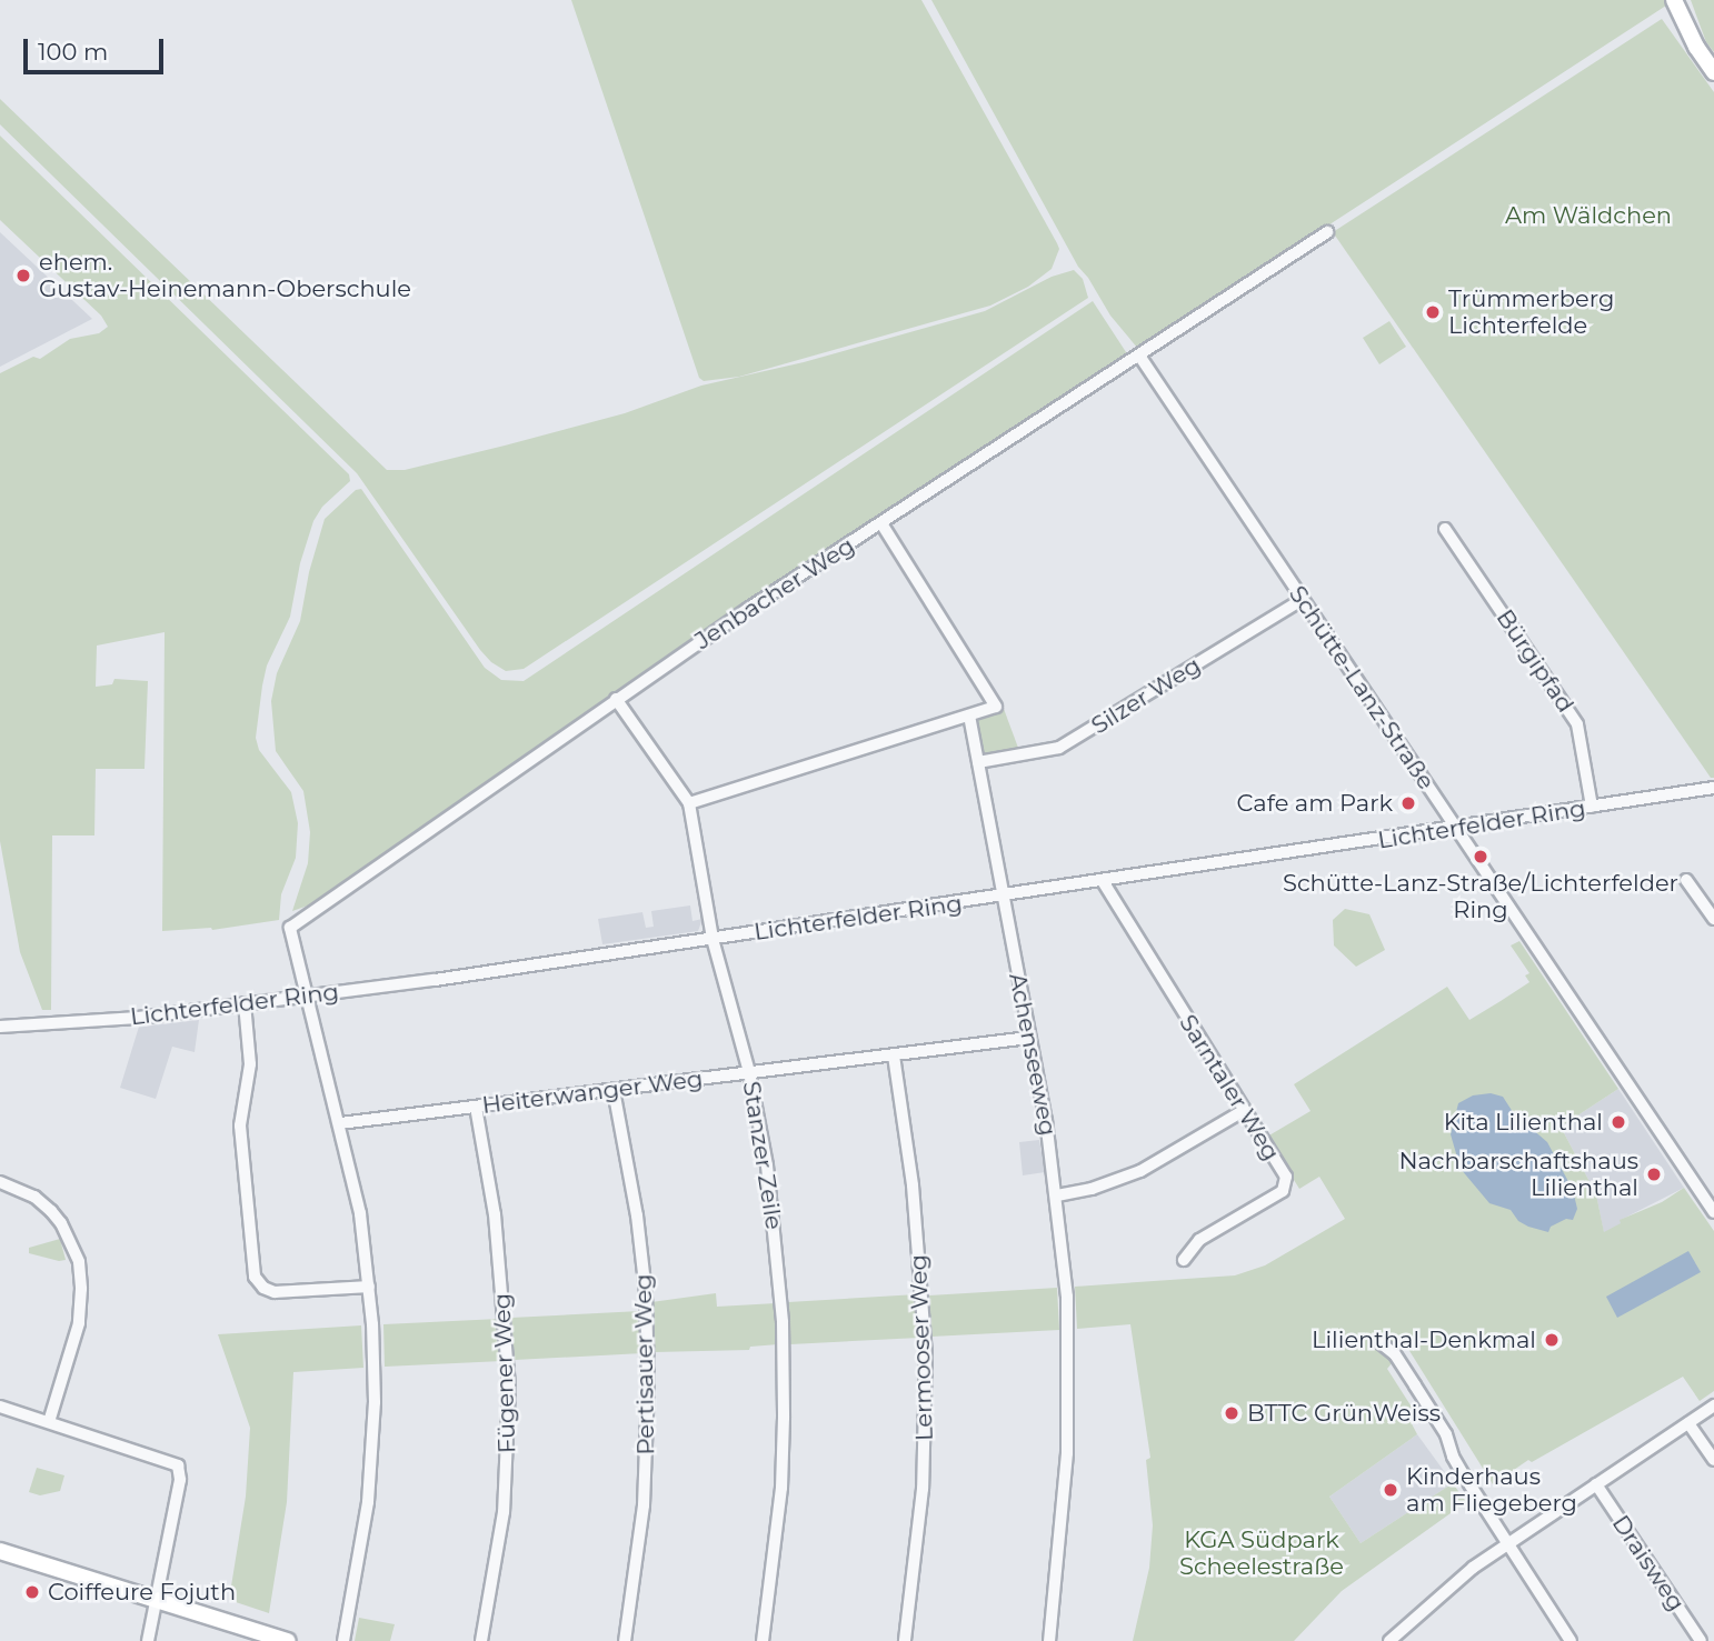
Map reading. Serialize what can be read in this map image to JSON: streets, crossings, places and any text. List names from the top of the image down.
{
  "streets": {
    "street": [
      "Jenbacher Weg",
      "Bürgipfad",
      "Schütte-Lanz-Straße",
      "Silzer Weg",
      "Lichterfelder Ring",
      "Achenseeweg",
      "Sarntaler Weg",
      "Heiterwanger Weg",
      "Stanzer Zeile",
      "Lermooser Weg",
      "Pertisauer Weg",
      "Fügener Weg",
      "Draisweg"
    ]
  },
  "crossings": [
    ["Jenbacher Weg", "Schütte-Lanz-Straße"],
    ["Jenbacher Weg", "Lichterfelder Ring"],
    ["Jenbacher Weg", "Stanzer Zeile"],
    ["Bürgipfad", "Lichterfelder Ring"],
    ["Schütte-Lanz-Straße", "Silzer Weg"],
    ["Schütte-Lanz-Straße", "Lichterfelder Ring"],
    ["Silzer Weg", "Achenseeweg"],
    ["Lichterfelder Ring", "Achenseeweg"],
    ["Lichterfelder Ring", "Sarntaler Weg"],
    ["Lichterfelder Ring", "Stanzer Zeile"],
    ["Achenseeweg", "Heiterwanger Weg"],
    ["Heiterwanger Weg", "Stanzer Zeile"],
    ["Heiterwanger Weg", "Lermooser Weg"],
    ["Heiterwanger Weg", "Pertisauer Weg"],
    ["Heiterwanger Weg", "Fügener Weg"]
  ],
  "parks": ["Am Wäldchen", "KGA Südpark Scheelestraße"],
  "places": [
    "ehem. Gustav-Heinemann-Oberschule",
    "Trümmerberg Lichterfelde",
    "Cafe am Park",
    "Schütte-Lanz-Straße/Lichterfelder Ring",
    "Kita Lilienthal",
    "Nachbarschaftshaus Lilienthal",
    "Lilienthal-Denkmal",
    "BTTC GrünWeiss",
    "Kinderhaus am Fliegeberg",
    "Coiffeure Fojuth"
  ],
  "scale_bar": "100 m"
}
